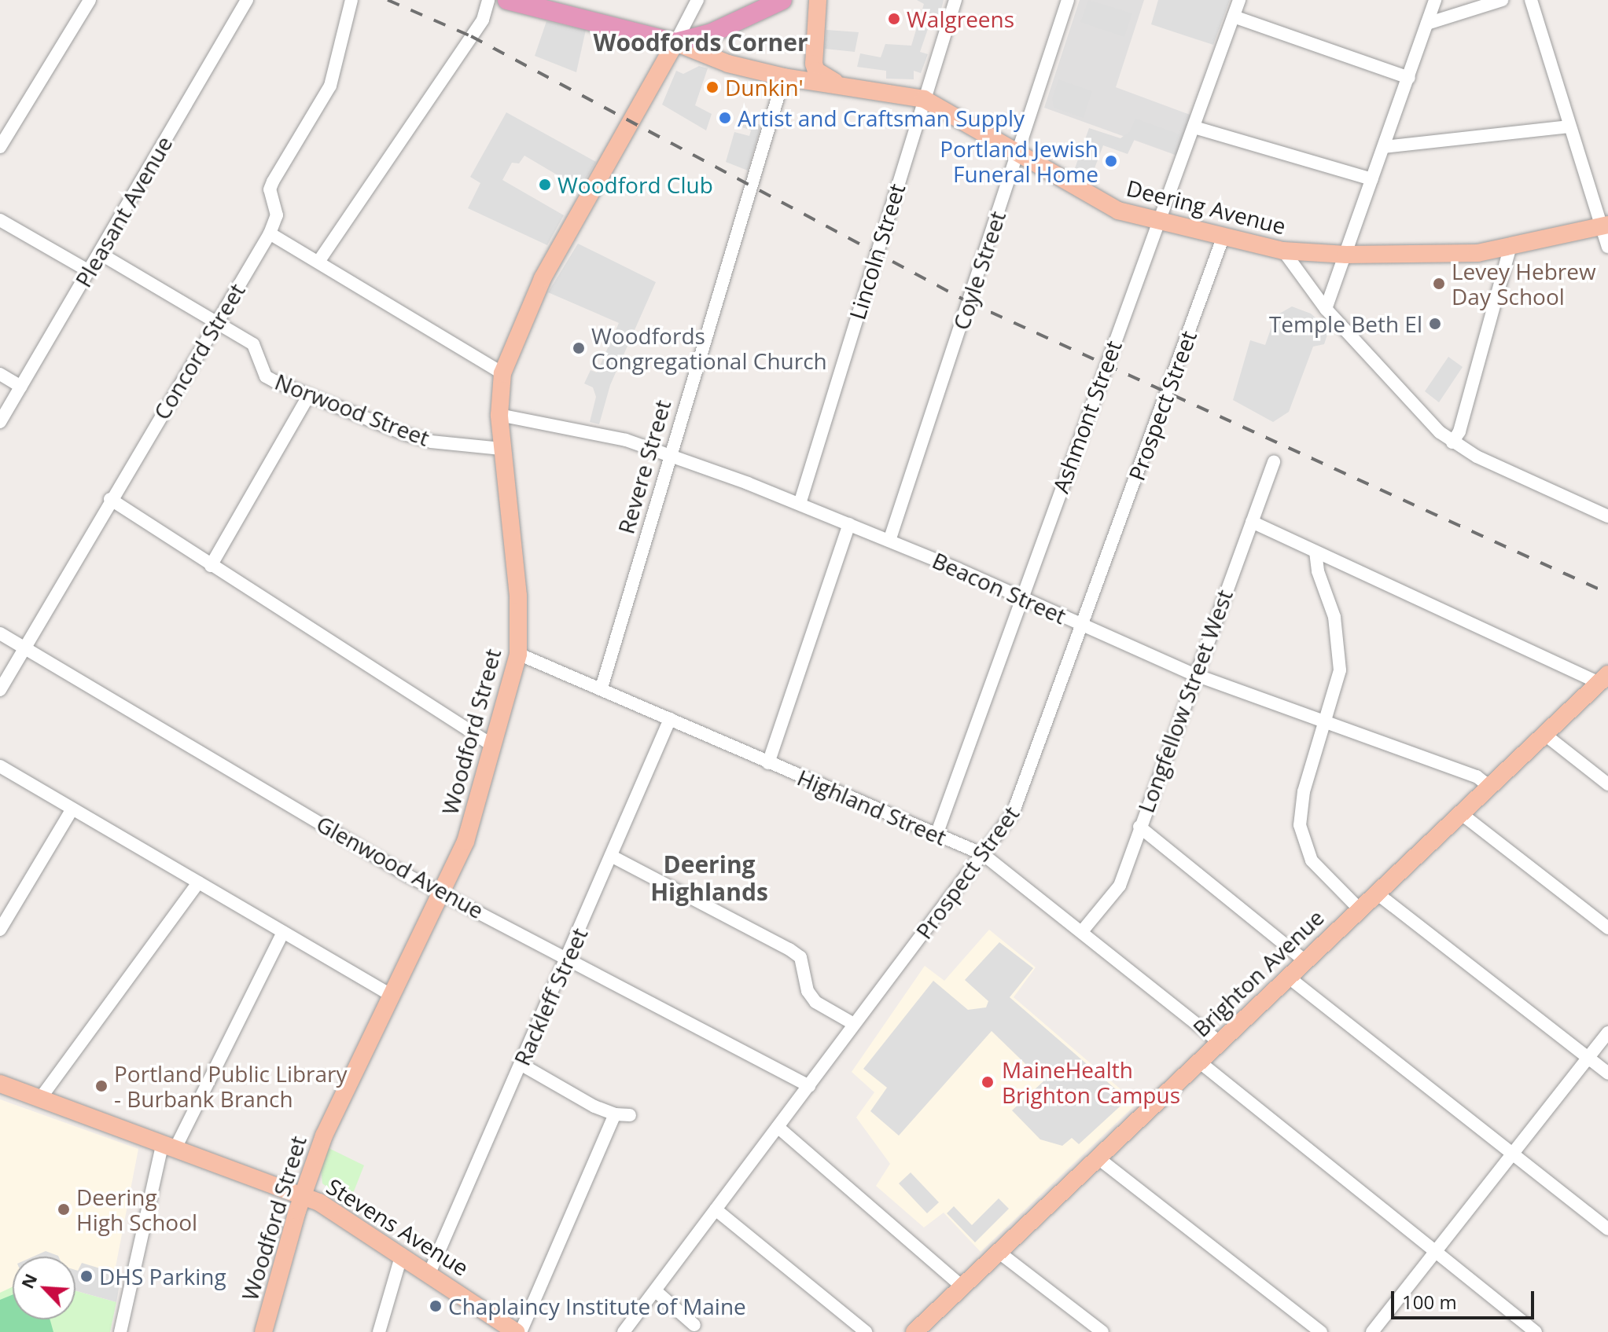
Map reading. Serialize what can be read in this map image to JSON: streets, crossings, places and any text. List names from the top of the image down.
{
  "streets": {
    "main road": [
      "Deering Avenue",
      "Woodford Street",
      "Brighton Avenue",
      "Stevens Avenue"
    ],
    "street": [
      "Pleasant Avenue",
      "Lincoln Street",
      "Coyle Street",
      "Concord Street",
      "Prospect Street",
      "Norwood Street",
      "Ashmont Street",
      "Revere Street",
      "Beacon Street",
      "Longfellow Street West",
      "Highland Street",
      "Glenwood Avenue",
      "Rackleff Street"
    ]
  },
  "crossings": [
    ["Deering Avenue", "Lincoln Street"],
    ["Deering Avenue", "Coyle Street"],
    ["Deering Avenue", "Prospect Street"],
    ["Deering Avenue", "Ashmont Street"],
    ["Deering Avenue", "Revere Street"],
    ["Deering Avenue", "Woodford Street"],
    ["Pleasant Avenue", "Norwood Street"],
    ["Lincoln Street", "Beacon Street"],
    ["Coyle Street", "Beacon Street"],
    ["Concord Street", "Norwood Street"],
    ["Concord Street", "Glenwood Avenue"],
    ["Prospect Street", "Beacon Street"],
    ["Prospect Street", "Highland Street"],
    ["Prospect Street", "Glenwood Avenue"],
    ["Norwood Street", "Woodford Street"],
    ["Ashmont Street", "Beacon Street"],
    ["Ashmont Street", "Highland Street"],
    ["Revere Street", "Beacon Street"],
    ["Revere Street", "Highland Street"],
    ["Beacon Street", "Longfellow Street West"],
    ["Beacon Street", "Woodford Street"],
    ["Beacon Street", "Brighton Avenue"],
    ["Longfellow Street West", "Highland Street"],
    ["Woodford Street", "Highland Street"],
    ["Woodford Street", "Glenwood Avenue"],
    ["Woodford Street", "Stevens Avenue"],
    ["Highland Street", "Brighton Avenue"],
    ["Highland Street", "Rackleff Street"],
    ["Glenwood Avenue", "Rackleff Street"],
    ["Rackleff Street", "Stevens Avenue"]
  ],
  "districts": ["Woodfords Corner", "Deering Highlands"],
  "places": [
    "Walgreens",
    "Dunkin'",
    "Artist and Craftsman Supply",
    "Portland Jewish Funeral Home",
    "Woodford Club",
    "Levey Hebrew Day School",
    "Temple Beth El",
    "Woodfords Congregational Church",
    "MaineHealth Brighton Campus",
    "Portland Public Library - Burbank Branch",
    "Deering High School",
    "DHS Parking",
    "Chaplaincy Institute of Maine"
  ],
  "scale_bar": "100 m",
  "north": "top left"
}
